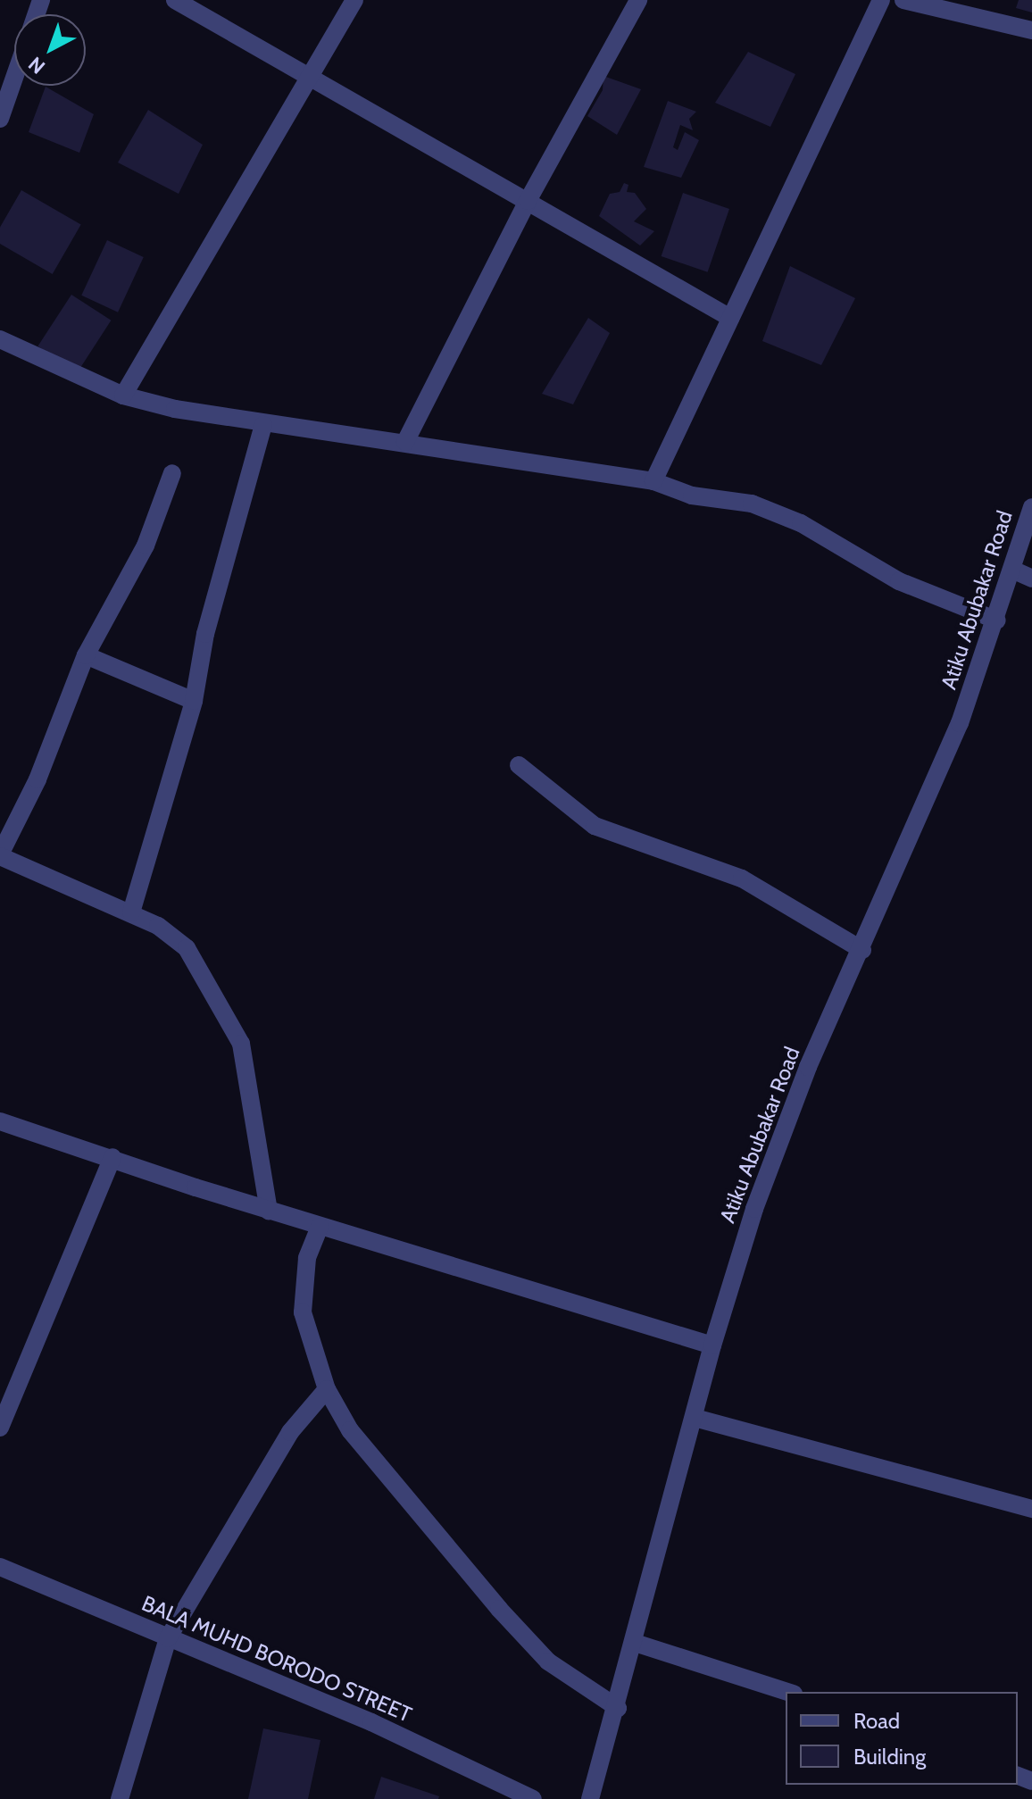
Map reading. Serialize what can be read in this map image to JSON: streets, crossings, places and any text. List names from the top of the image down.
{
  "streets": {
    "street": ["Atiku Abubakar Road", "BALA MUHD BORODO STREET"]
  },
  "legend": ["Road", "Building"],
  "north": "bottom left"
}
